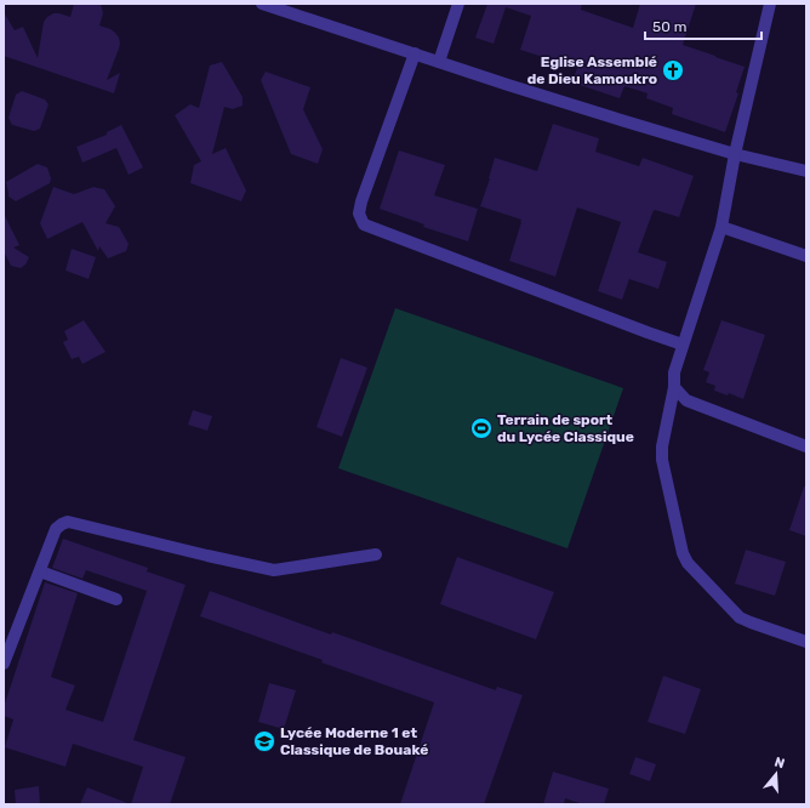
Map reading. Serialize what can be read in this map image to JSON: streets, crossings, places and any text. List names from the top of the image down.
{
  "places": {
    "church": ["Eglise Assemblé de Dieu Kamoukro"],
    "sports": ["Terrain de sport du Lycée Classique"],
    "school or university": ["Lycée Moderne 1 et Classique de Bouaké"]
  },
  "scale_bar": "50 m",
  "north": "top"
}
